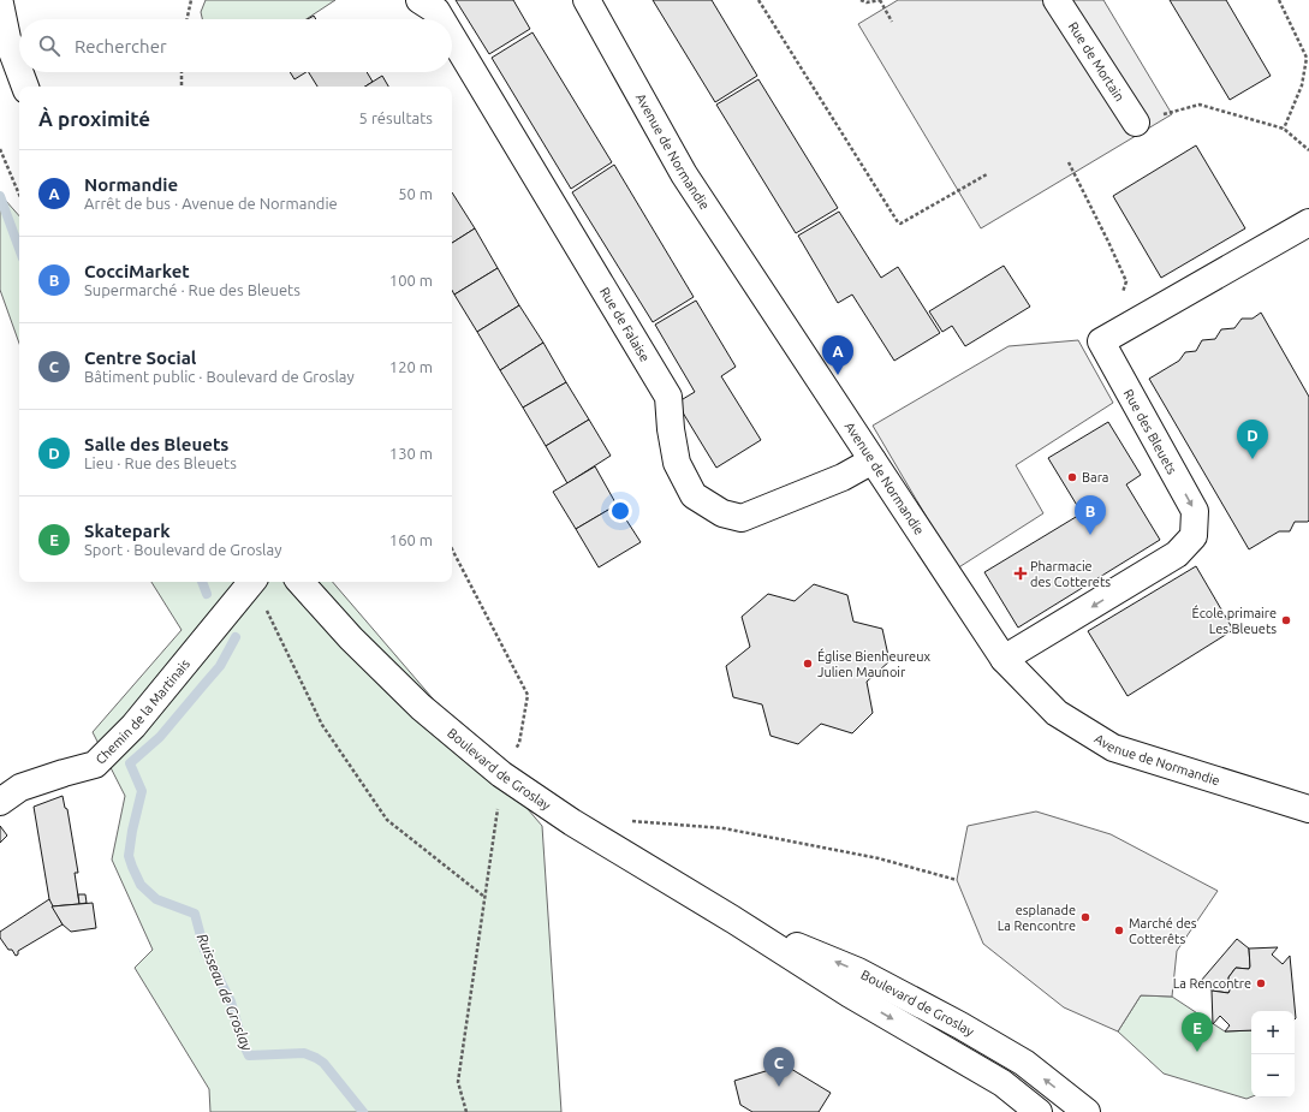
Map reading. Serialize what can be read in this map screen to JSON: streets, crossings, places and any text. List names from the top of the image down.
{
  "streets": {
    "street": [
      "Rue de Mortain",
      "Avenue de Normandie",
      "Rue de Falaise",
      "Rue des Bleuets",
      "Chemin de la Martinais",
      "Boulevard de Groslay"
    ]
  },
  "crossings": [
    ["Avenue de Normandie", "Rue de Falaise"],
    ["Avenue de Normandie", "Rue des Bleuets"]
  ],
  "water": ["Ruisseau de Groslay"],
  "places": {
    "other": [
      "Bara",
      "École primaire Les Bleuets",
      "Église Bienheureux Julien Maunoir",
      "esplanade La Rencontre",
      "Marché des Cotterêts",
      "La Rencontre"
    ],
    "health": ["Pharmacie des Cotterets"]
  },
  "page": {
    "search": "Rechercher",
    "heading": ["À proximité", "5 résultats"],
    "list": [
      {
        "mark": "A",
        "name": "Normandie",
        "note": "Arrêt de bus · Avenue de Normandie",
        "value": "50 m"
      },
      {
        "mark": "B",
        "name": "CocciMarket",
        "note": "Supermarché · Rue des Bleuets",
        "value": "100 m"
      },
      {
        "mark": "C",
        "name": "Centre Social",
        "note": "Bâtiment public · Boulevard de Groslay",
        "value": "120 m"
      },
      {
        "mark": "D",
        "name": "Salle des Bleuets",
        "note": "Lieu · Rue des Bleuets",
        "value": "130 m"
      },
      {
        "mark": "E",
        "name": "Skatepark",
        "note": "Sport · Boulevard de Groslay",
        "value": "160 m"
      }
    ],
    "pins": [
      "A",
      "D",
      "B",
      "E",
      "C"
    ],
    "map_buttons": ["+", "−"]
  }
}
